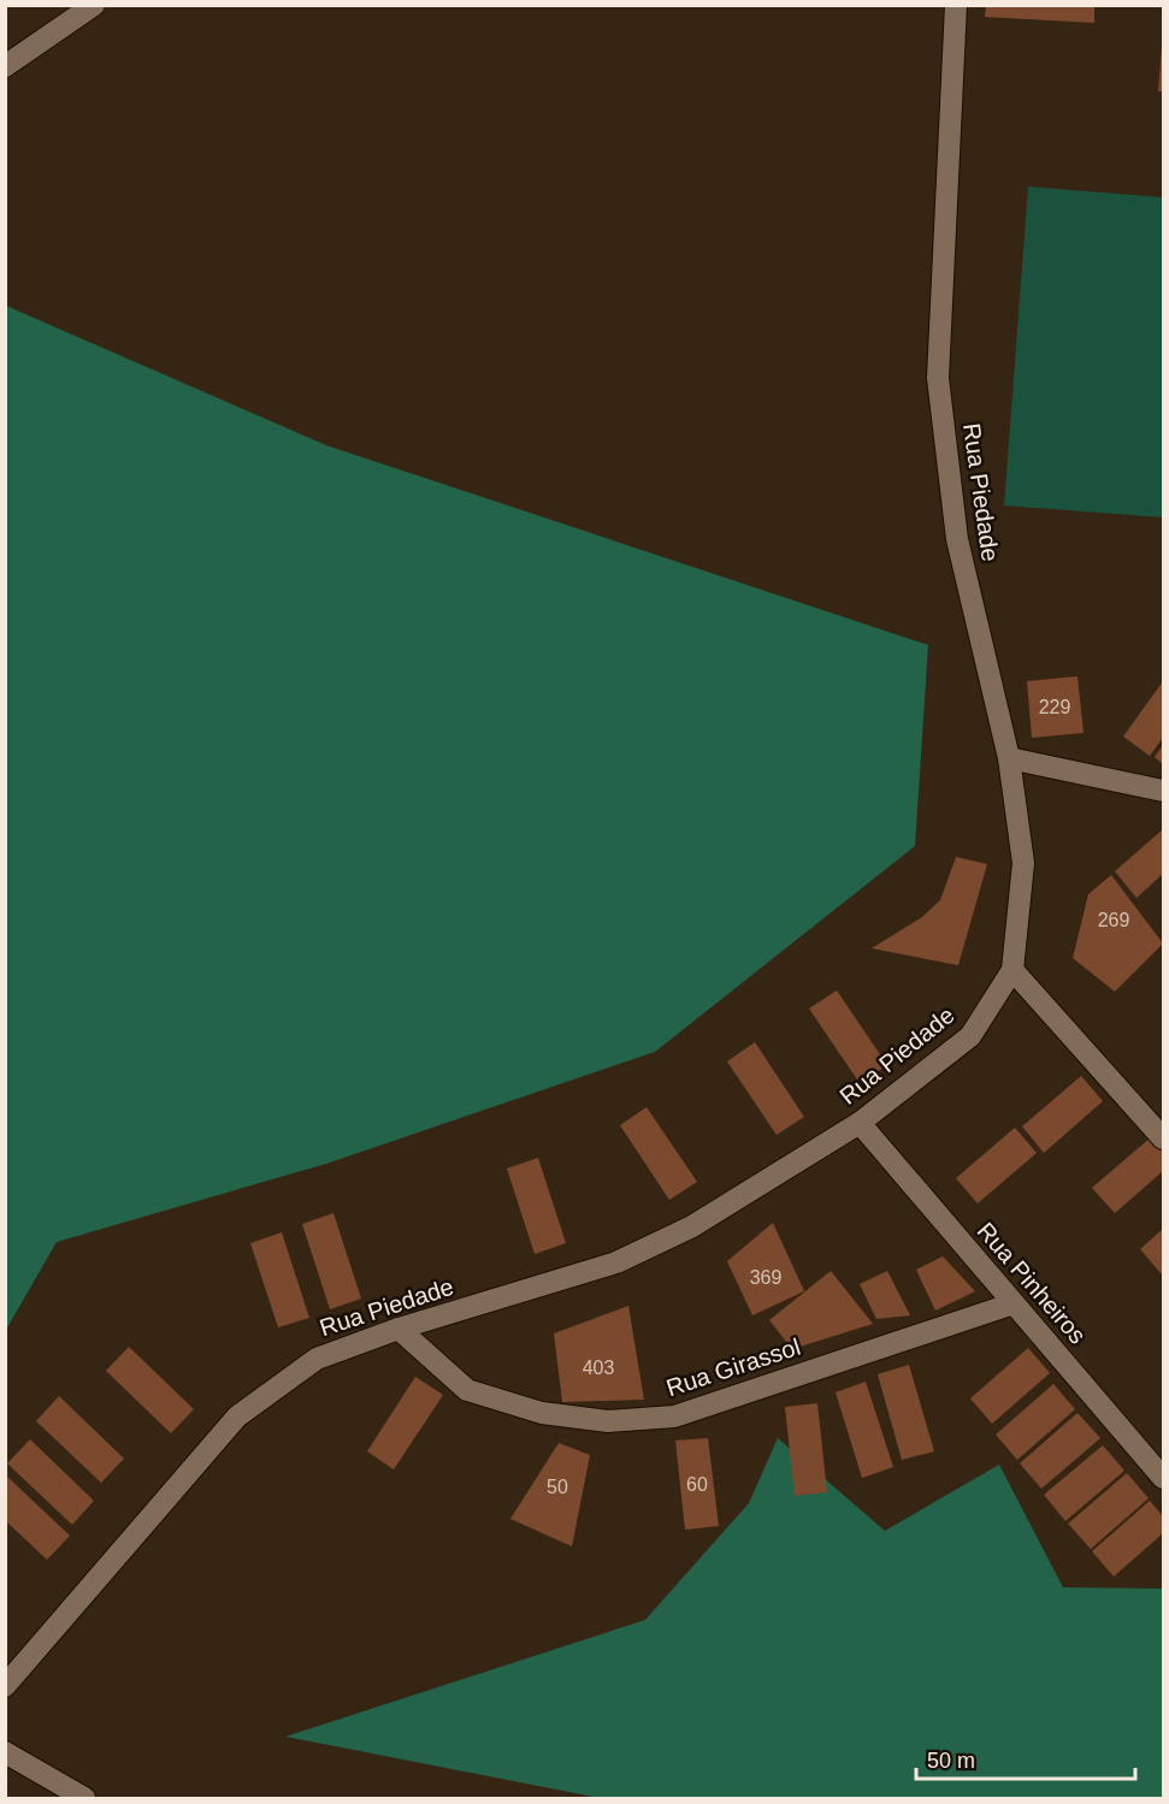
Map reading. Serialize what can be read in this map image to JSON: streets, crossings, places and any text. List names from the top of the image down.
{
  "streets": {
    "street": ["Rua Piedade", "Rua Pinheiros", "Rua Girassol"]
  },
  "crossings": [
    ["Rua Piedade", "Rua Pinheiros"],
    ["Rua Piedade", "Rua Girassol"],
    ["Rua Pinheiros", "Rua Girassol"]
  ],
  "house_numbers": [
    "229",
    "269",
    "369",
    "403",
    "60",
    "50"
  ],
  "scale_bar": "50 m"
}
